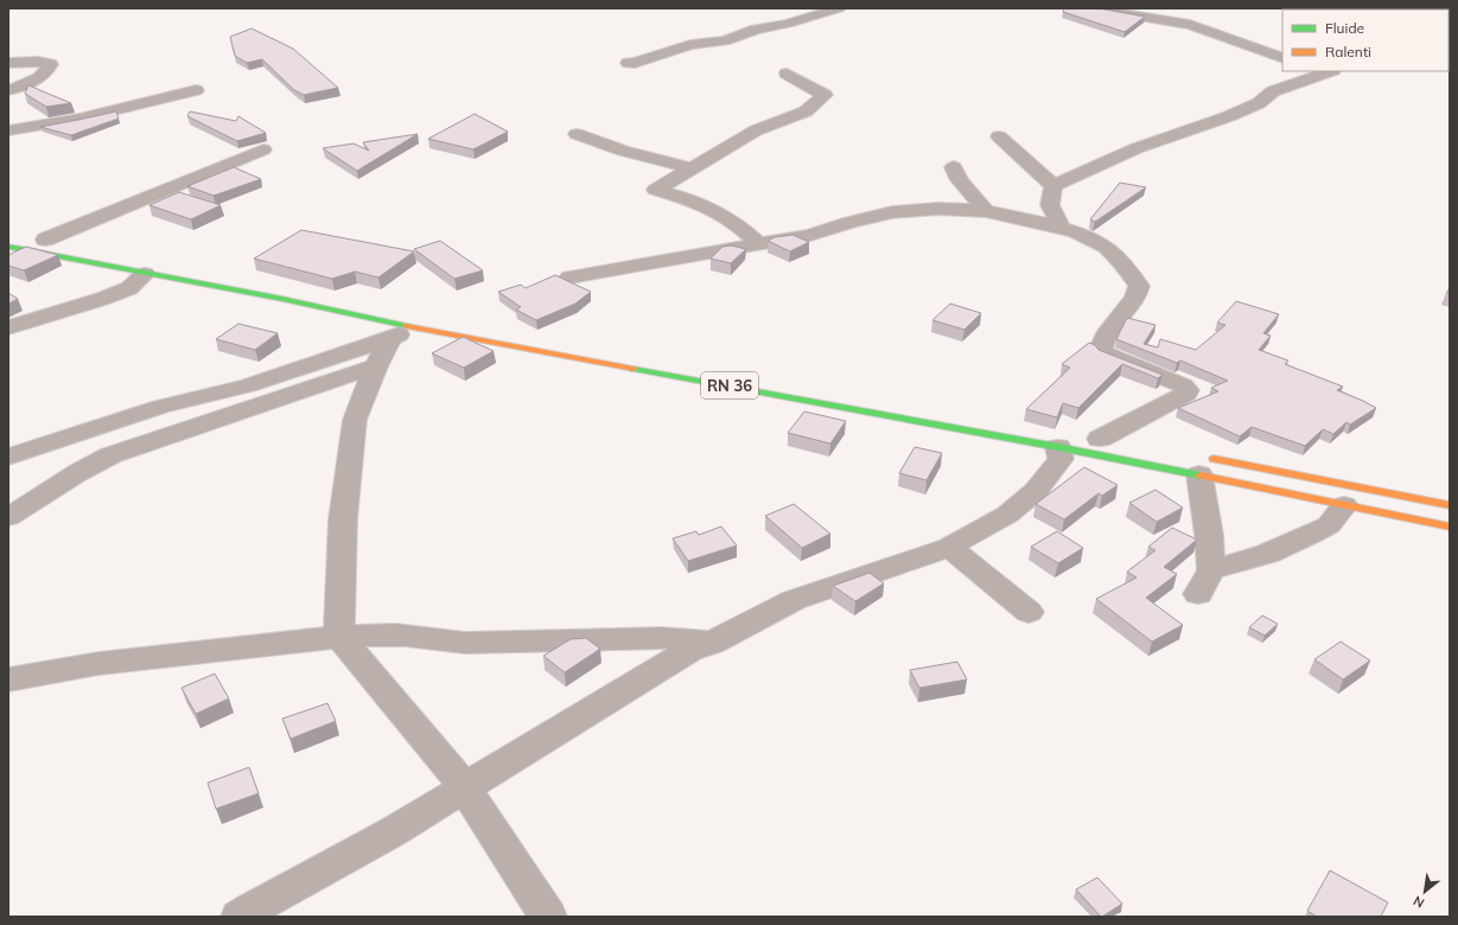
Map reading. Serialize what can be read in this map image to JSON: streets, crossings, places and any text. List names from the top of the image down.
{
  "streets": {
    "main road": ["RN 36"]
  },
  "legend": ["Fluide", "Ralenti"],
  "north": "bottom left"
}
